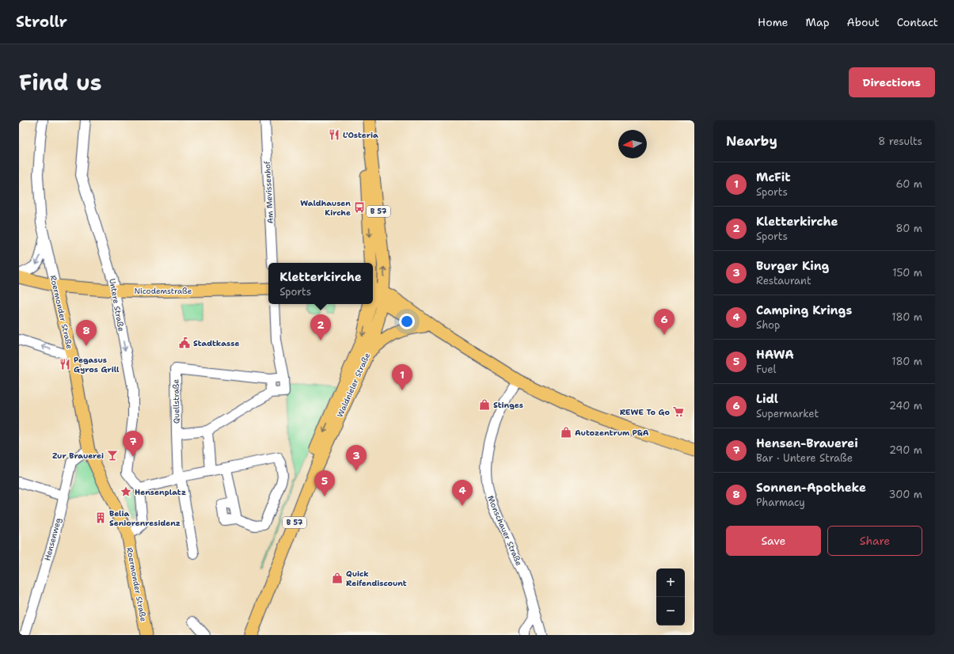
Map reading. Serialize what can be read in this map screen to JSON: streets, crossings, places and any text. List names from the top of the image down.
{
  "streets": {
    "main road": [
      "B 57",
      "Nicodemstraße",
      "Roermonder Straße",
      "Waldnieler Straße"
    ],
    "street": [
      "Am Mevissenhof",
      "Untere Straße",
      "Quellstraße",
      "Monschauer Straße",
      "Hensenweg"
    ]
  },
  "crossings": [
    ["Nicodemstraße", "Untere Straße"],
    ["Nicodemstraße", "Roermonder Straße"],
    ["Roermonder Straße", "Hensenweg"]
  ],
  "one_way": ["Untere Straße"],
  "places": {
    "restaurant": ["L'Osteria", "Pegasus Gyros Grill"],
    "bus stop": ["Waldhausen Kirche"],
    "public building": ["Stadtkasse"],
    "shop": ["Stinges", "Autozentrum P&A", "Quick Reifendiscount"],
    "supermarket": ["REWE To Go"],
    "bar": ["Zur Brauerei"],
    "place": ["Hensenplatz"],
    "building": ["Belia Seniorenresidenz"]
  },
  "north": "left",
  "page": {
    "header": "Strollr",
    "nav": [
      "Home",
      "Map",
      "About",
      "Contact"
    ],
    "title": "Find us",
    "buttons": [
      "Directions",
      ["Save", "Share"]
    ],
    "heading": ["Nearby", "8 results"],
    "list": [
      {
        "mark": "1",
        "name": "McFit",
        "note": "Sports",
        "value": "60 m"
      },
      {
        "mark": "2",
        "name": "Kletterkirche",
        "note": "Sports",
        "value": "80 m"
      },
      {
        "mark": "3",
        "name": "Burger King",
        "note": "Restaurant",
        "value": "150 m"
      },
      {
        "mark": "4",
        "name": "Camping Krings",
        "note": "Shop",
        "value": "180 m"
      },
      {
        "mark": "5",
        "name": "HAWA",
        "note": "Fuel",
        "value": "180 m"
      },
      {
        "mark": "6",
        "name": "Lidl",
        "note": "Supermarket",
        "value": "240 m"
      },
      {
        "mark": "7",
        "name": "Hensen-Brauerei",
        "note": "Bar · Untere Straße",
        "value": "290 m"
      },
      {
        "mark": "8",
        "name": "Sonnen-Apotheke",
        "note": "Pharmacy",
        "value": "300 m"
      }
    ],
    "popup": ["Kletterkirche", "Sports"],
    "pins": [
      "6",
      "2",
      "8",
      "1",
      "7",
      "3",
      "5",
      "4"
    ],
    "map_buttons": ["+", "−"]
  }
}
